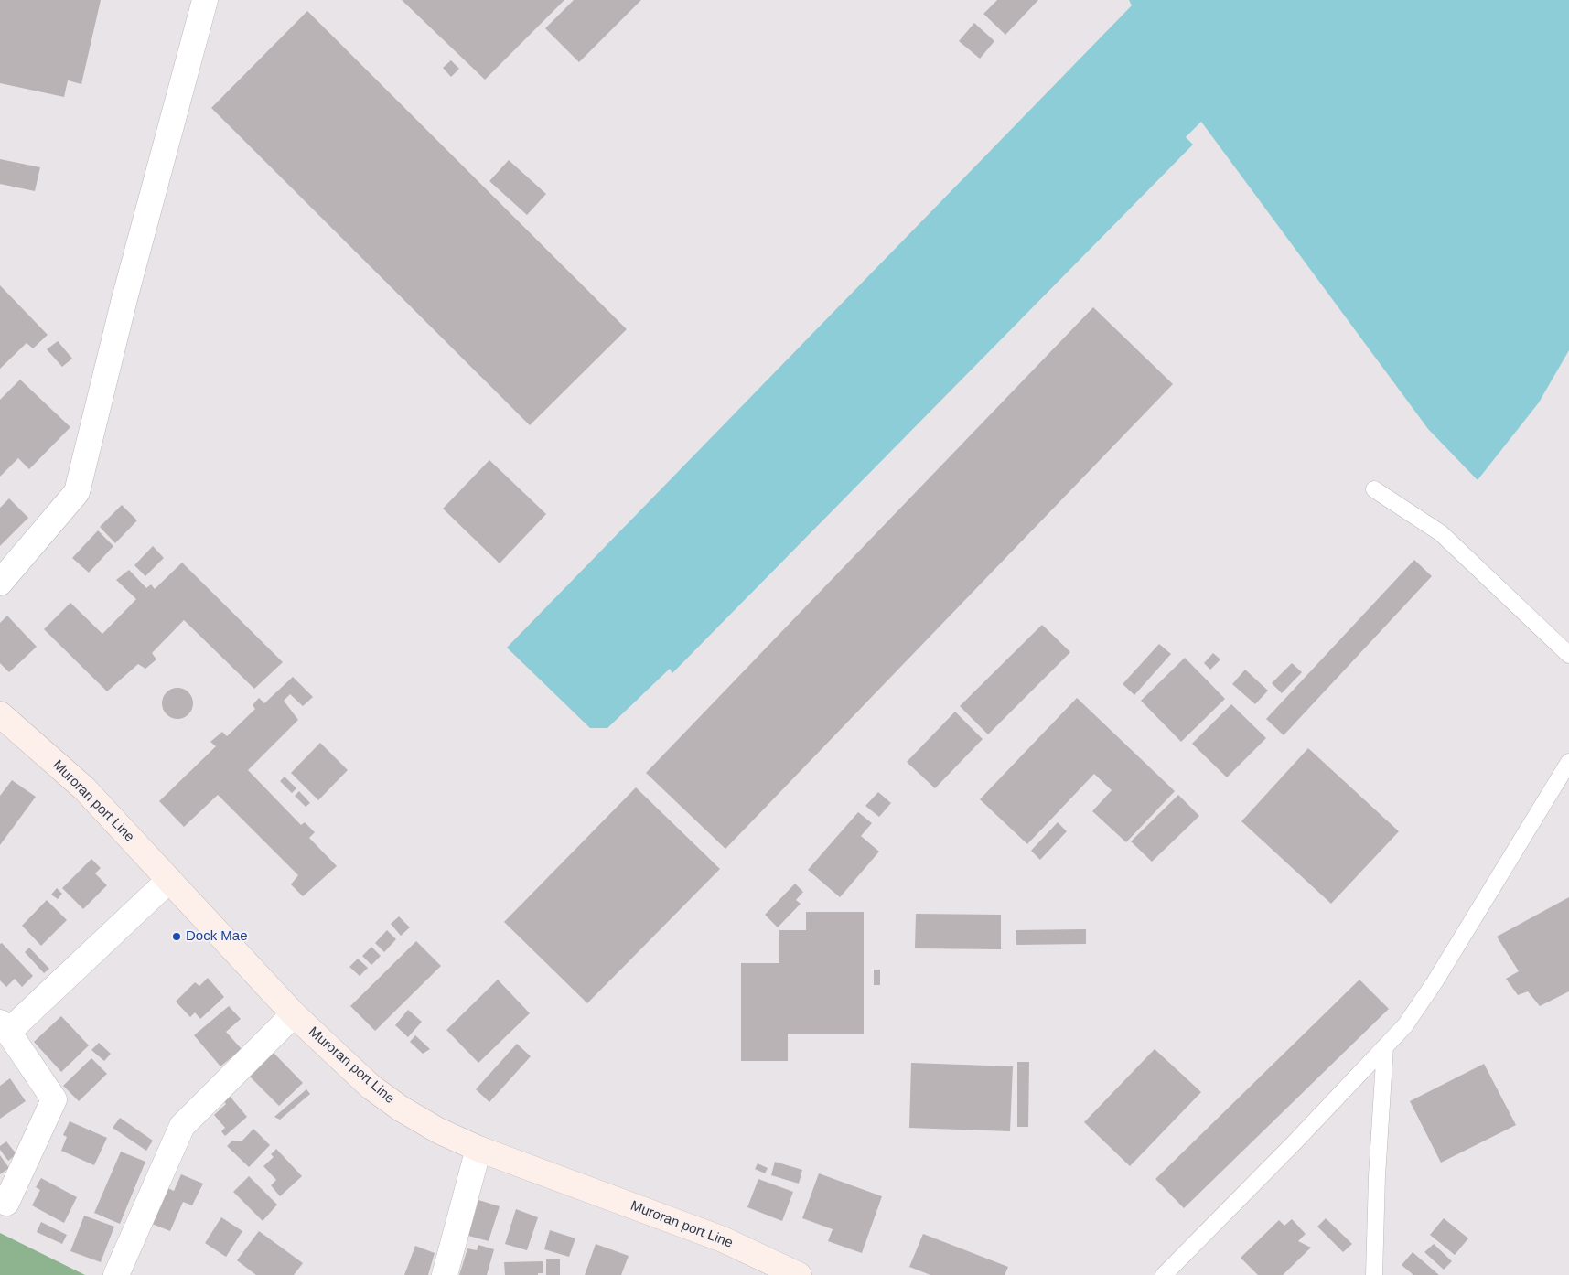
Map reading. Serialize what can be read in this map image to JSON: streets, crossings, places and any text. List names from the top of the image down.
{
  "streets": {
    "main road": ["Muroran port Line"]
  },
  "places": ["Dock Mae"]
}
